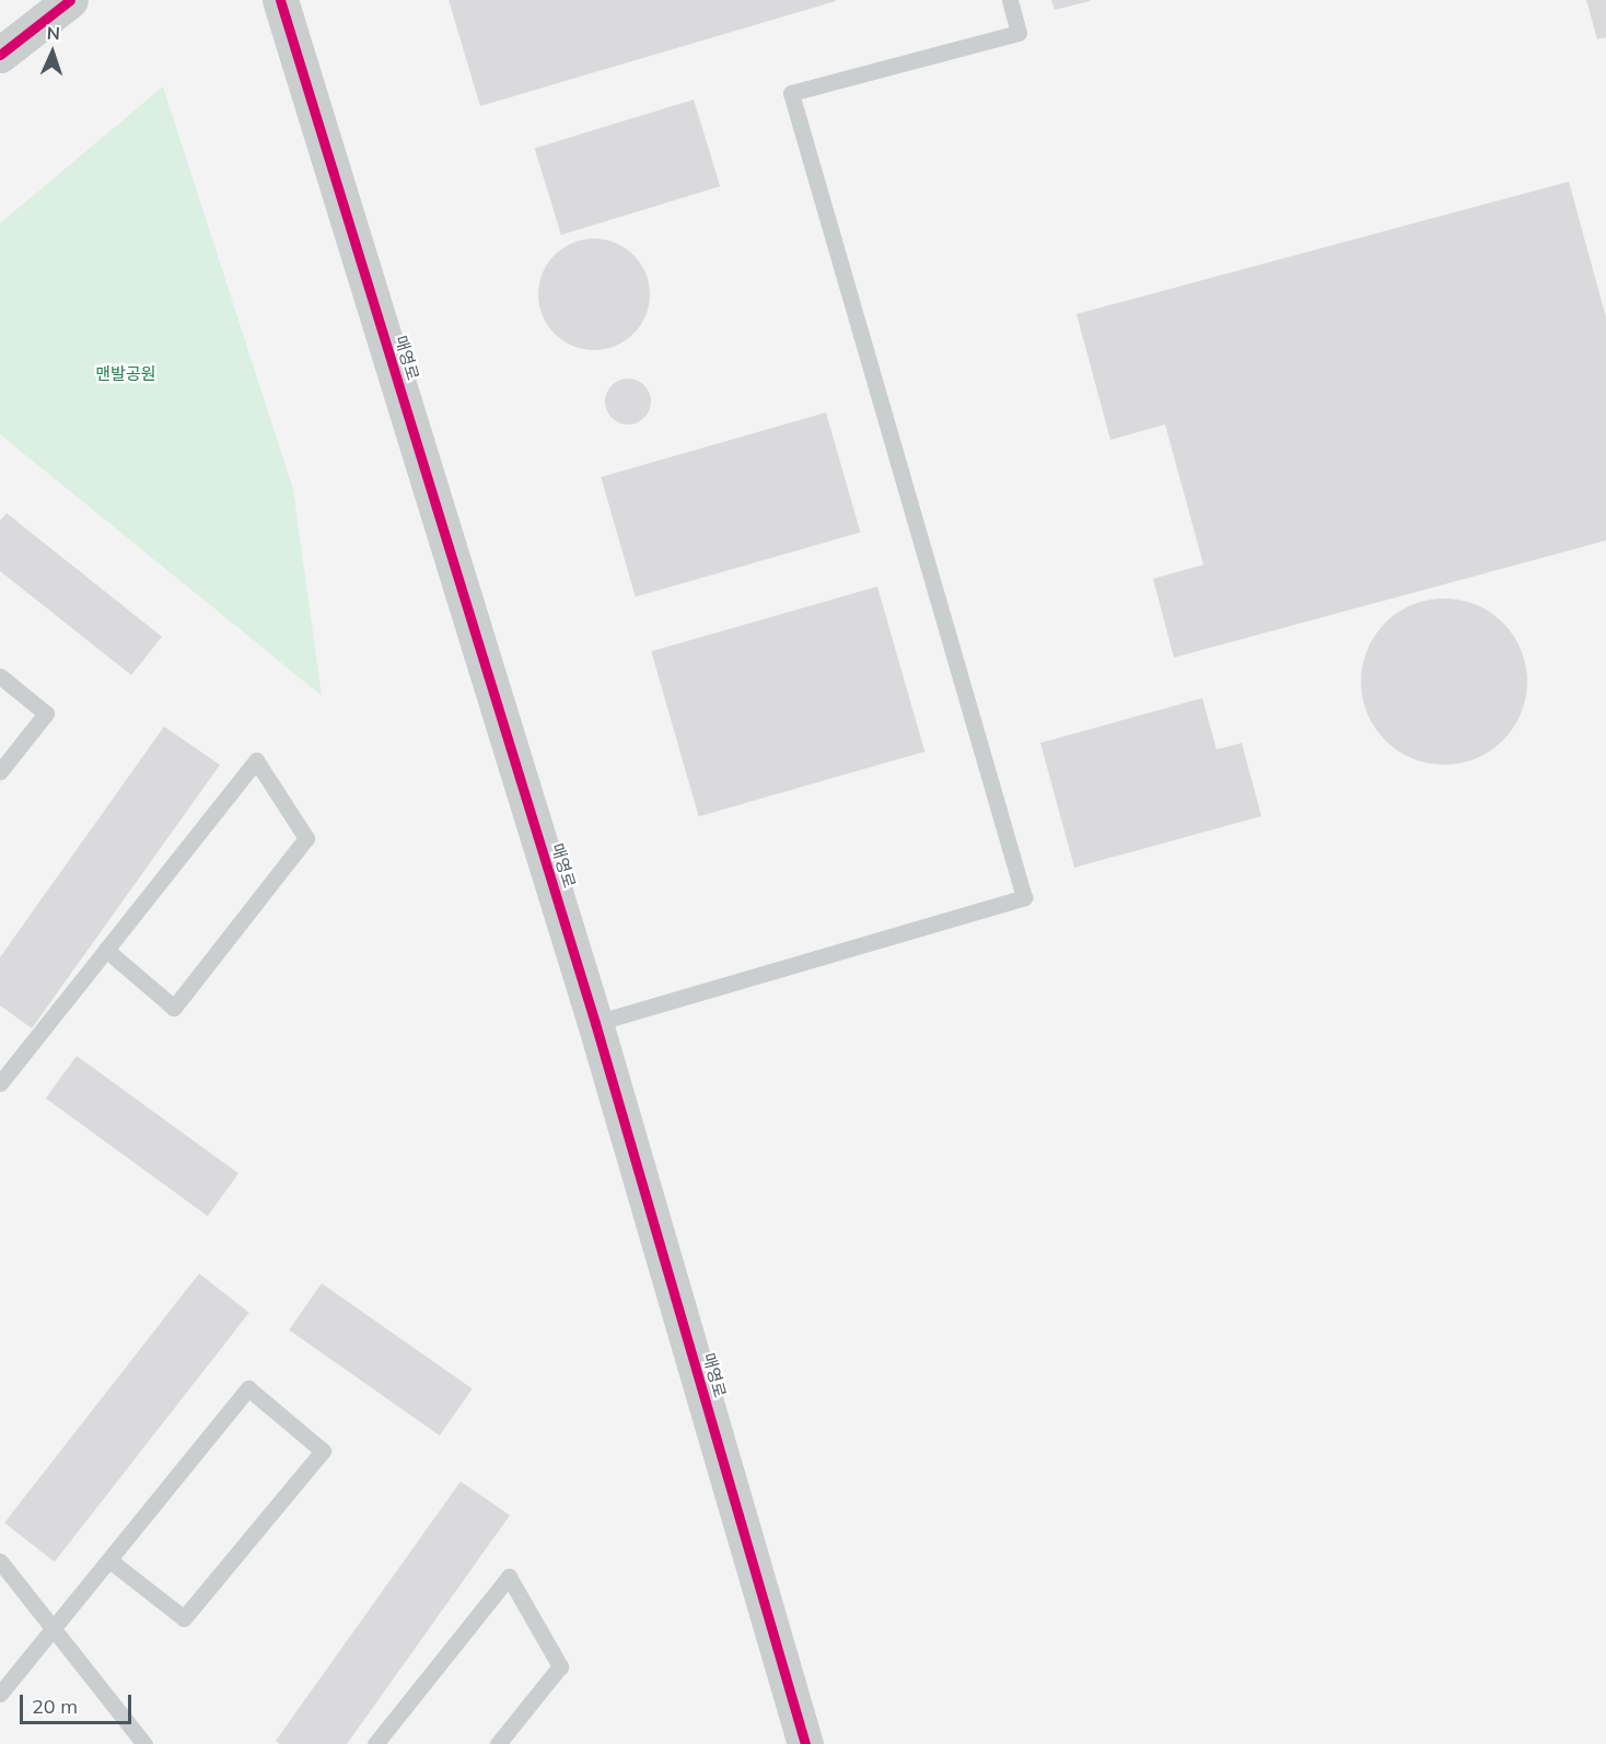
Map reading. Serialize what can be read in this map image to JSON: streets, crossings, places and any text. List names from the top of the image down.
{
  "streets": {
    "street": ["매영로"]
  },
  "parks": ["맨발공원"],
  "scale_bar": "20 m",
  "north": "top"
}
